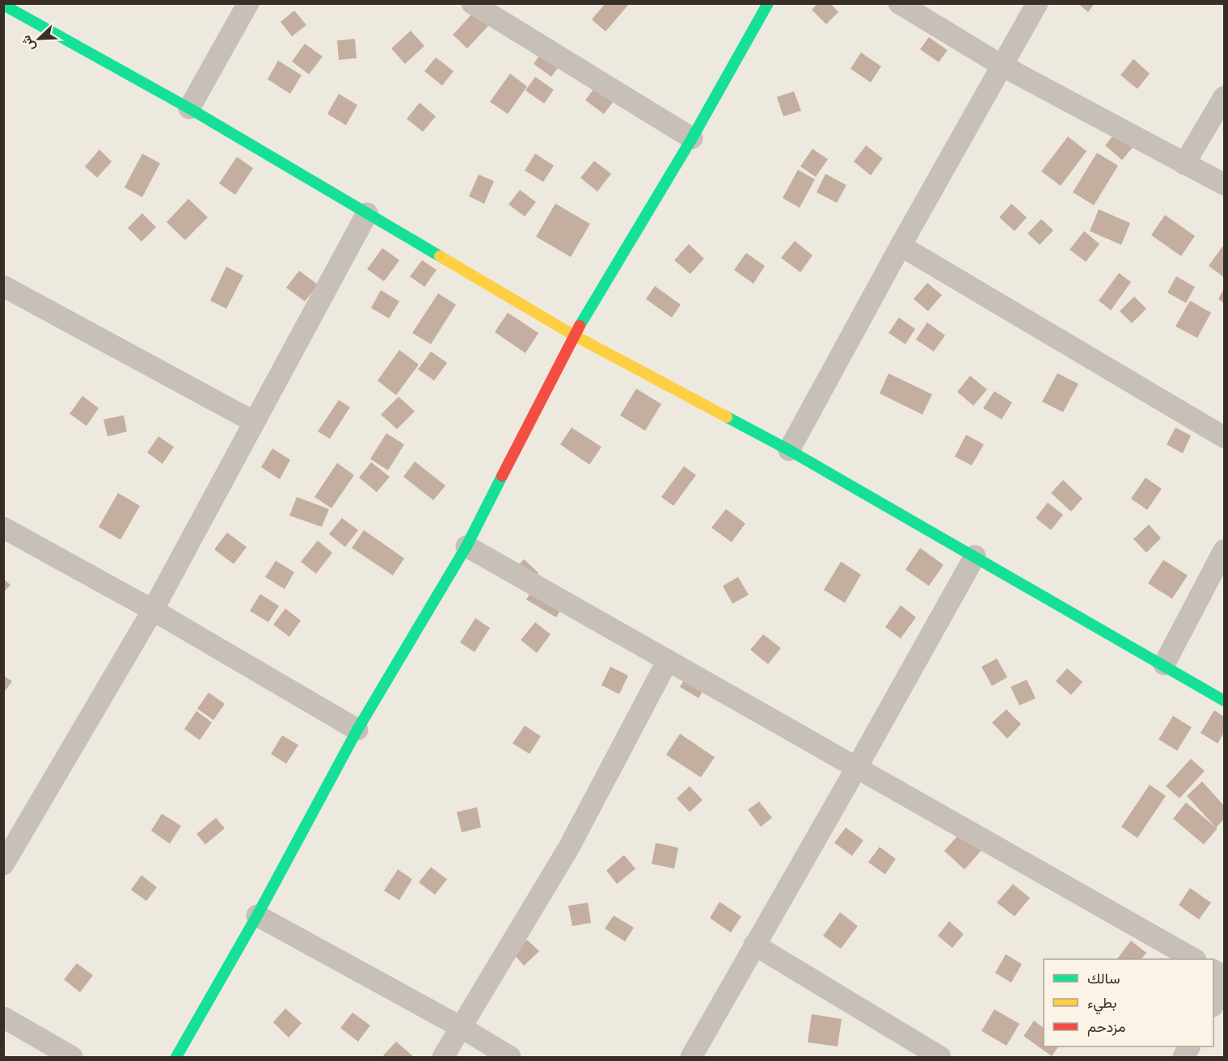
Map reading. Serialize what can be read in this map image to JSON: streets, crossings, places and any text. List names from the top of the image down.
{
  "legend": ["سالك", "بطيء", "مزدحم"],
  "north": "bottom left"
}
